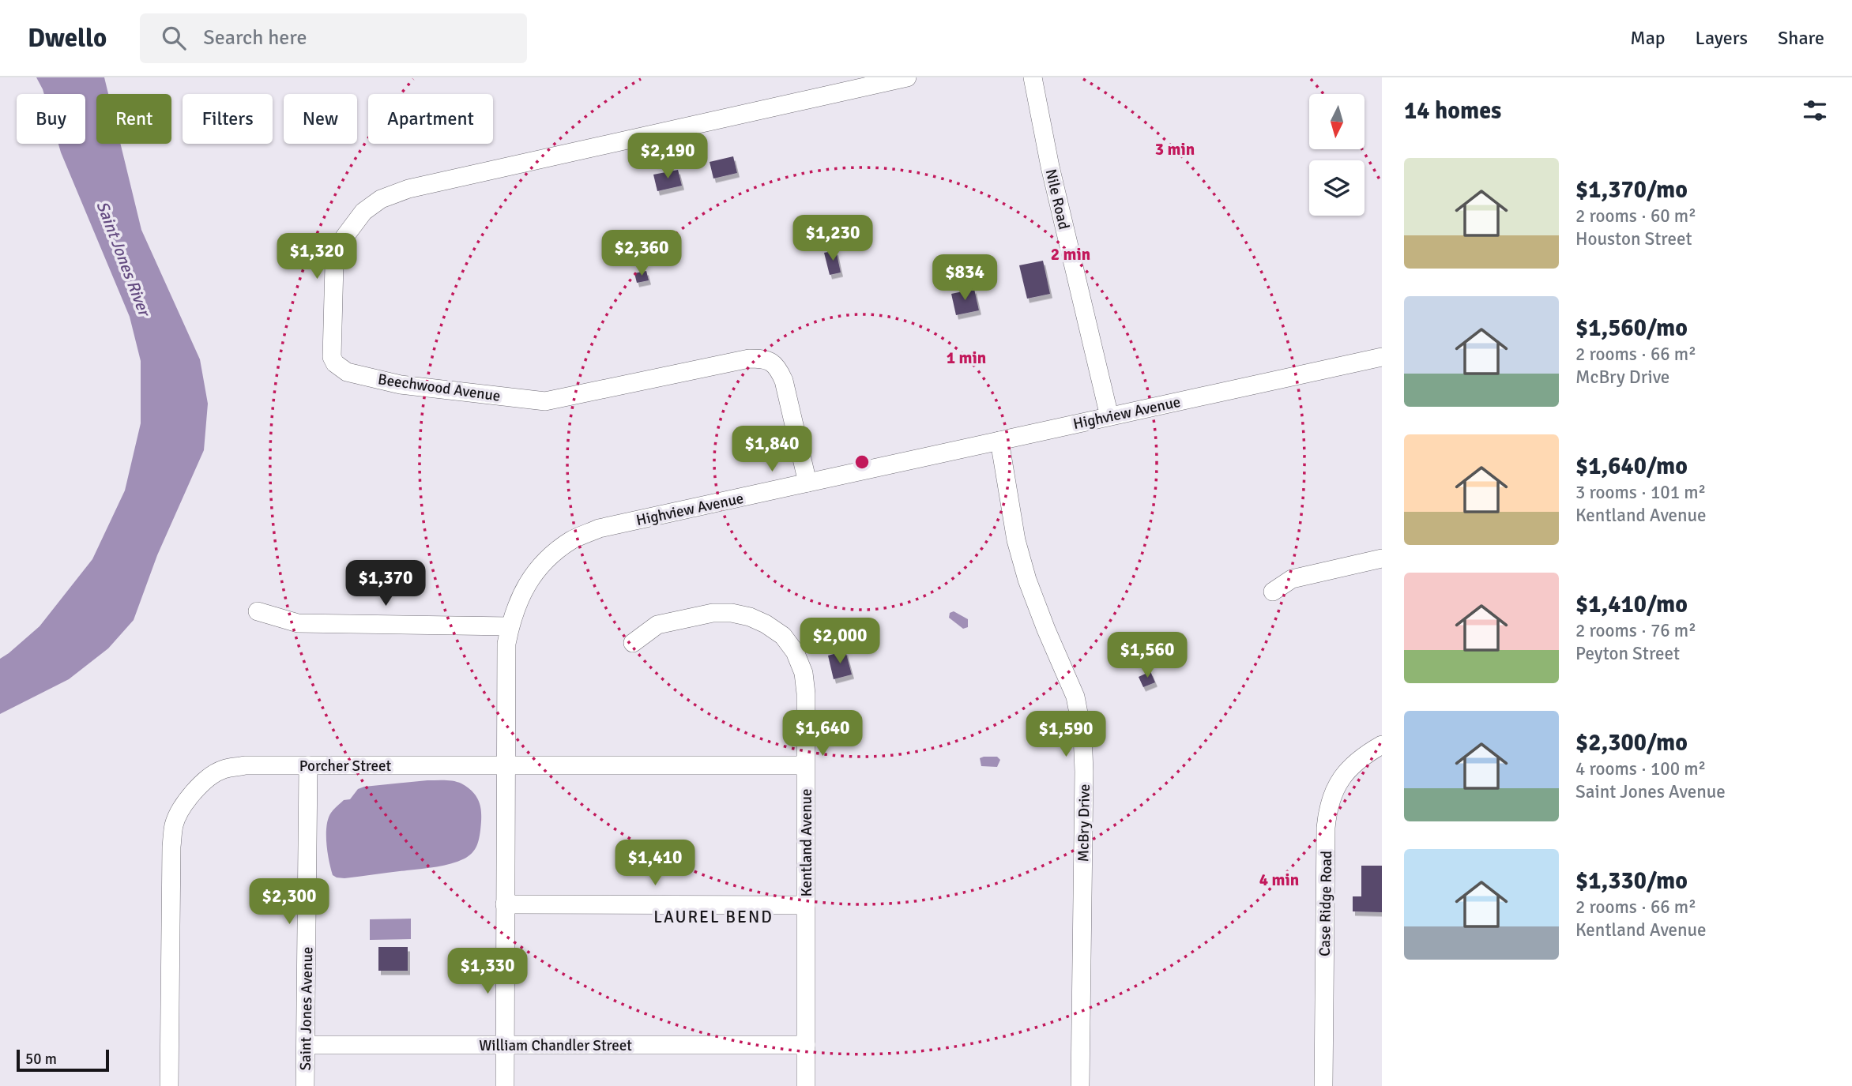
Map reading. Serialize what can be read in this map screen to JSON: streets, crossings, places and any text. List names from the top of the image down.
{
  "streets": {
    "street": [
      "Nile Road",
      "Beechwood Avenue",
      "Highview Avenue",
      "Porcher Street",
      "McBry Drive",
      "Kentland Avenue",
      "Case Ridge Road",
      "Saint Jones Avenue",
      "William Chandler Street"
    ]
  },
  "crossings": [
    ["Nile Road", "Highview Avenue"],
    ["Beechwood Avenue", "Highview Avenue"],
    ["Highview Avenue", "Porcher Street"],
    ["Highview Avenue", "McBry Drive"],
    ["Porcher Street", "Kentland Avenue"],
    ["Porcher Street", "Saint Jones Avenue"],
    ["Kentland Avenue", "William Chandler Street"],
    ["Saint Jones Avenue", "William Chandler Street"]
  ],
  "districts": ["LAUREL BEND"],
  "water": ["Saint Jones River"],
  "scale_bar": "50 m",
  "north": "bottom",
  "page": {
    "header": "Dwello",
    "search": "Search here",
    "nav": ["Map", "Layers", "Share"],
    "heading": "14 homes",
    "chip": [
      "Buy",
      "Rent",
      "Filters",
      "New",
      "Apartment"
    ],
    "price": [
      "$2,190",
      "$1,230",
      "$2,360",
      "$1,320",
      "$834",
      "$1,840",
      "$1,370",
      "$2,000",
      "$1,560",
      "$1,640",
      "$1,590",
      "$1,410",
      "$2,300",
      "$1,330"
    ],
    "list": [
      {
        "name": "$1,370/mo",
        "note": "2 rooms · 60 m² · Houston Street"
      },
      {
        "name": "$1,560/mo",
        "note": "2 rooms · 66 m² · McBry Drive"
      },
      {
        "name": "$1,640/mo",
        "note": "3 rooms · 101 m² · Kentland Avenue"
      },
      {
        "name": "$1,410/mo",
        "note": "2 rooms · 76 m² · Peyton Street"
      },
      {
        "name": "$2,300/mo",
        "note": "4 rooms · 100 m² · Saint Jones Avenue"
      },
      {
        "name": "$1,330/mo",
        "note": "2 rooms · 66 m² · Kentland Avenue"
      }
    ],
    "scale": "50 m"
  },
  "rings": [
    "3 min",
    "2 min",
    "1 min",
    "4 min"
  ]
}
